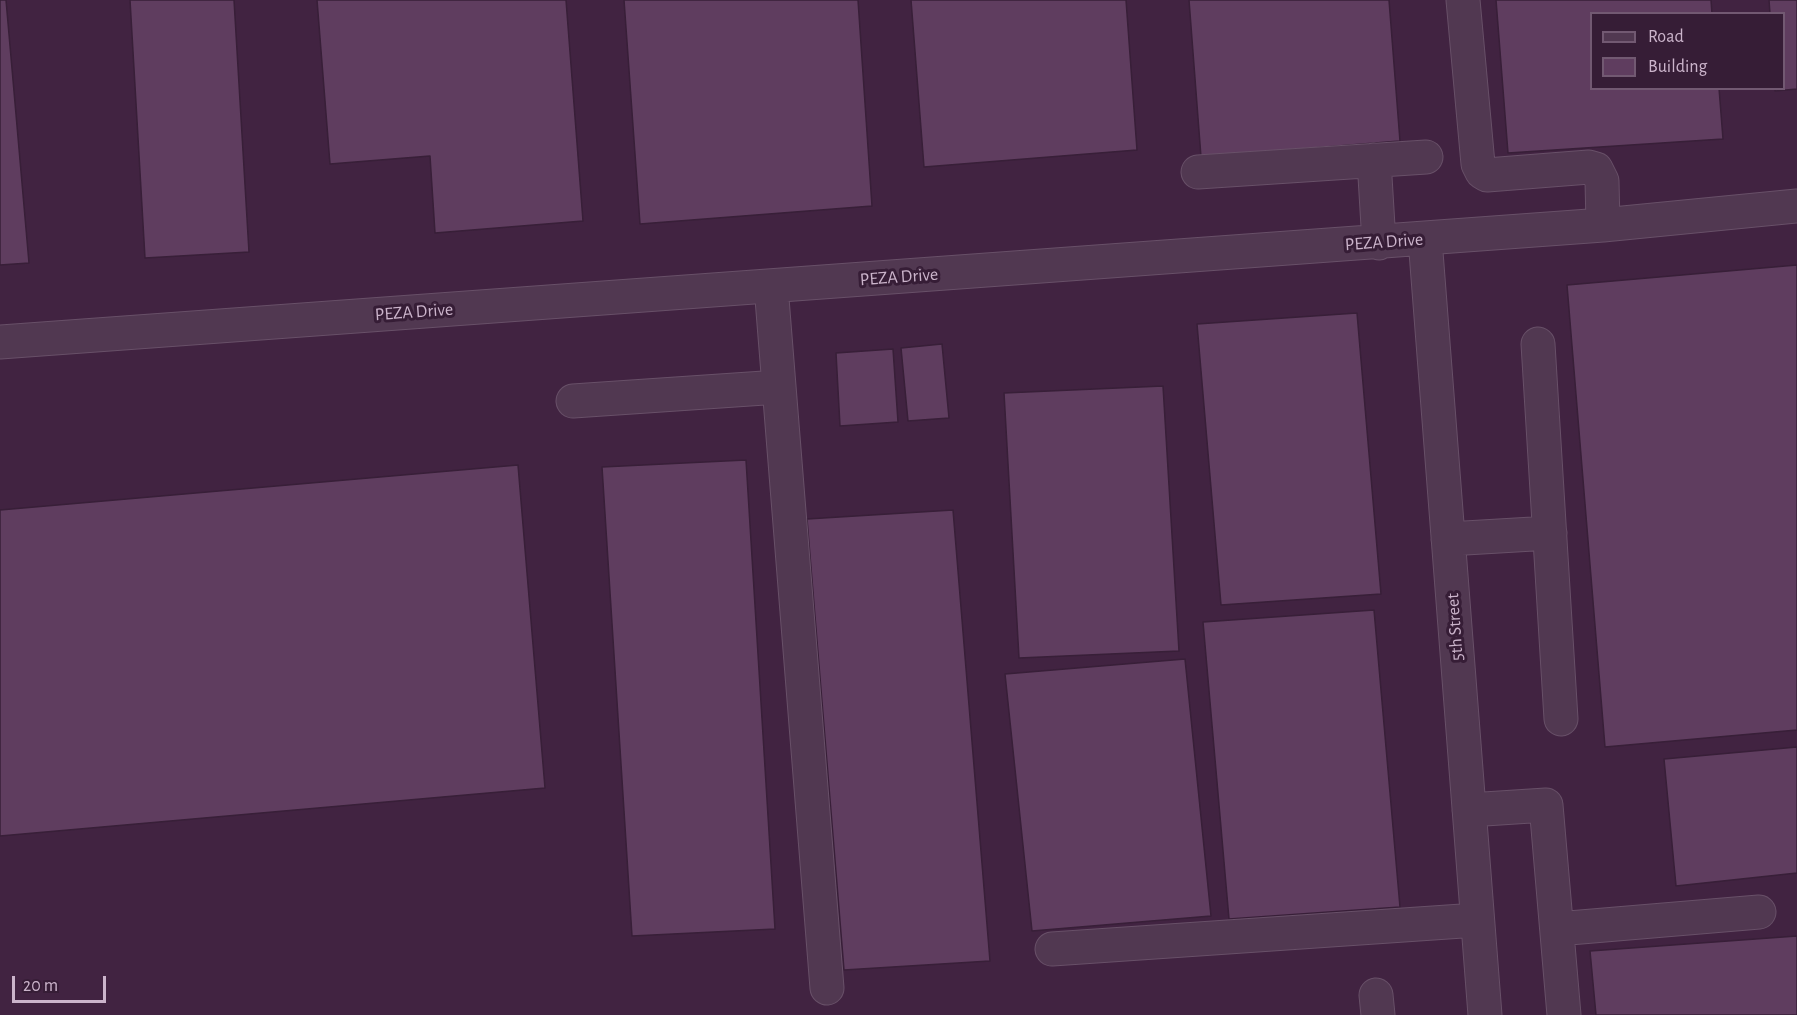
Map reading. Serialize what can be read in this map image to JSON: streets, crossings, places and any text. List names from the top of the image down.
{
  "streets": {
    "street": ["PEZA Drive", "5th Street"]
  },
  "crossings": [
    ["PEZA Drive", "5th Street"]
  ],
  "legend": ["Road", "Building"],
  "scale_bar": "20 m"
}
